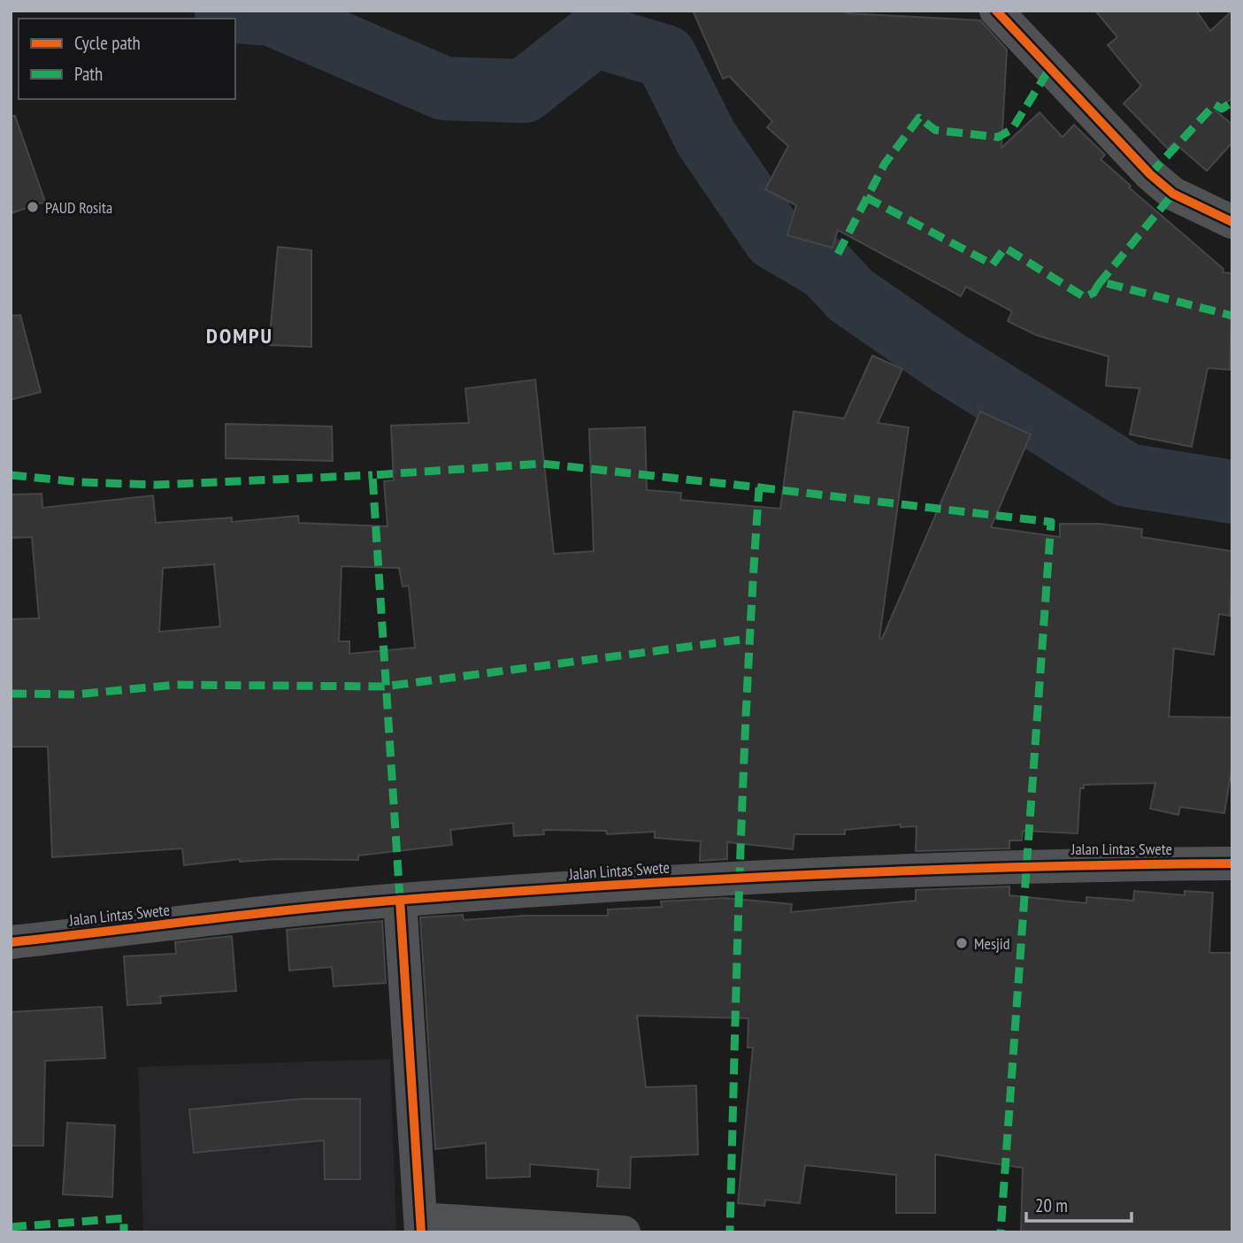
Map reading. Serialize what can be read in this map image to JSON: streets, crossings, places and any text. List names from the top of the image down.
{
  "streets": {
    "street": ["Jalan Lintas Swete"]
  },
  "districts": ["DOMPU"],
  "places": ["PAUD Rosita", "Mesjid"],
  "legend": ["Cycle path", "Path"],
  "scale_bar": "20 m"
}
